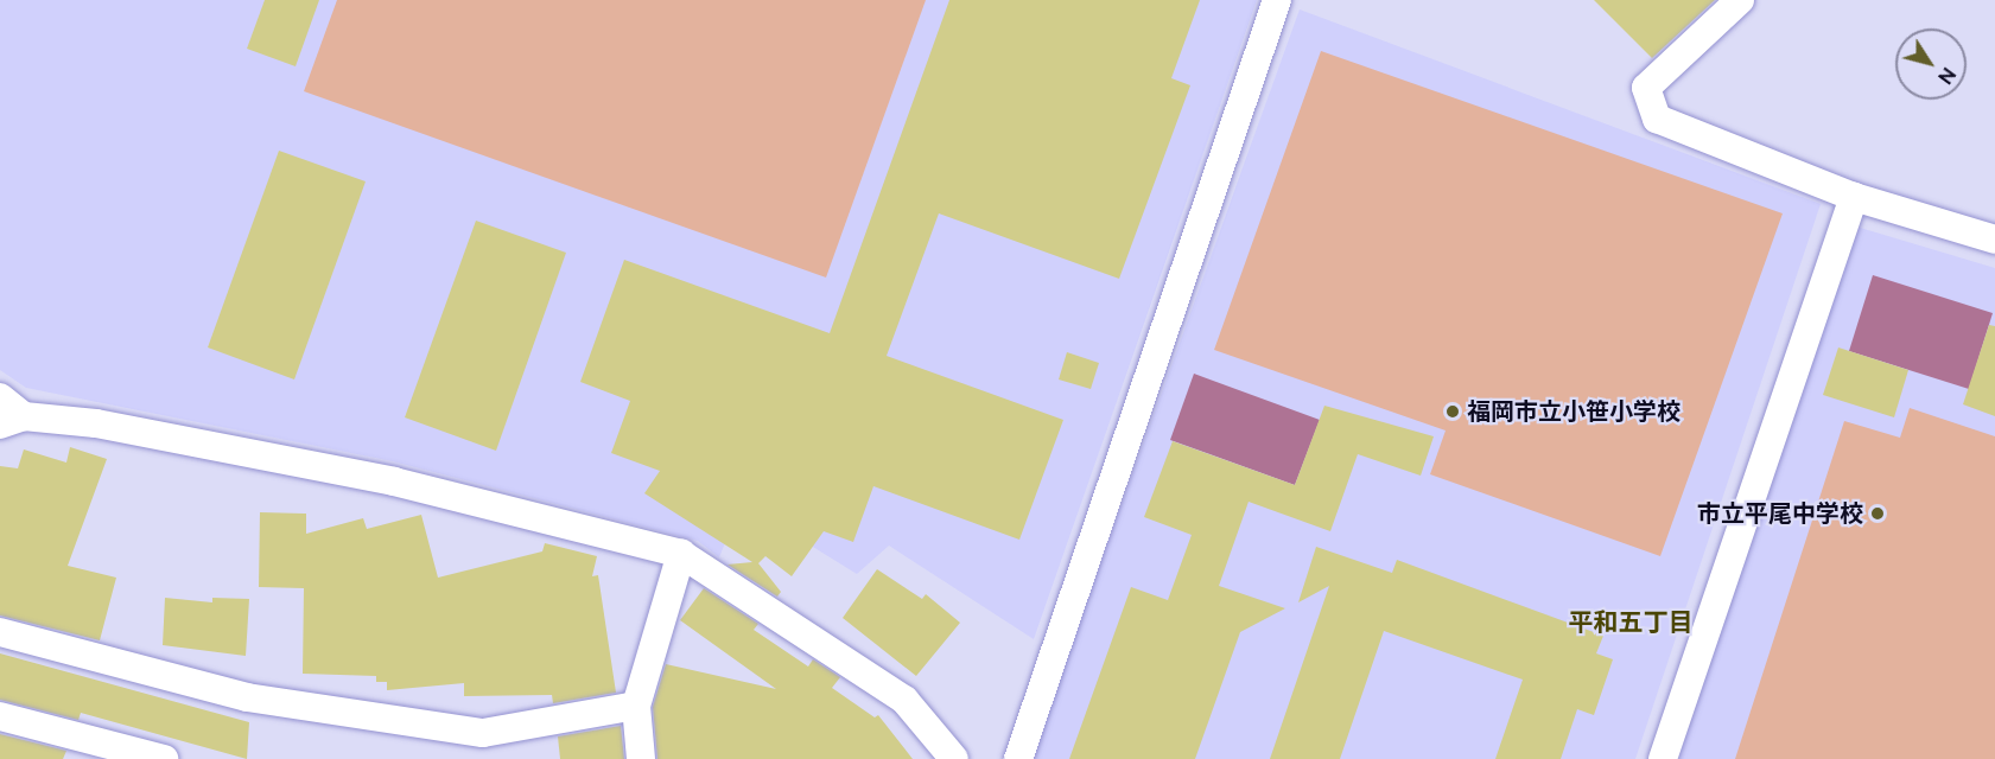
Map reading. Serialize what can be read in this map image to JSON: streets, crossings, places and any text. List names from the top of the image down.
{
  "districts": ["平和五丁目"],
  "places": ["福岡市立小笹小学校", "市立平尾中学校"],
  "north": "bottom right"
}
